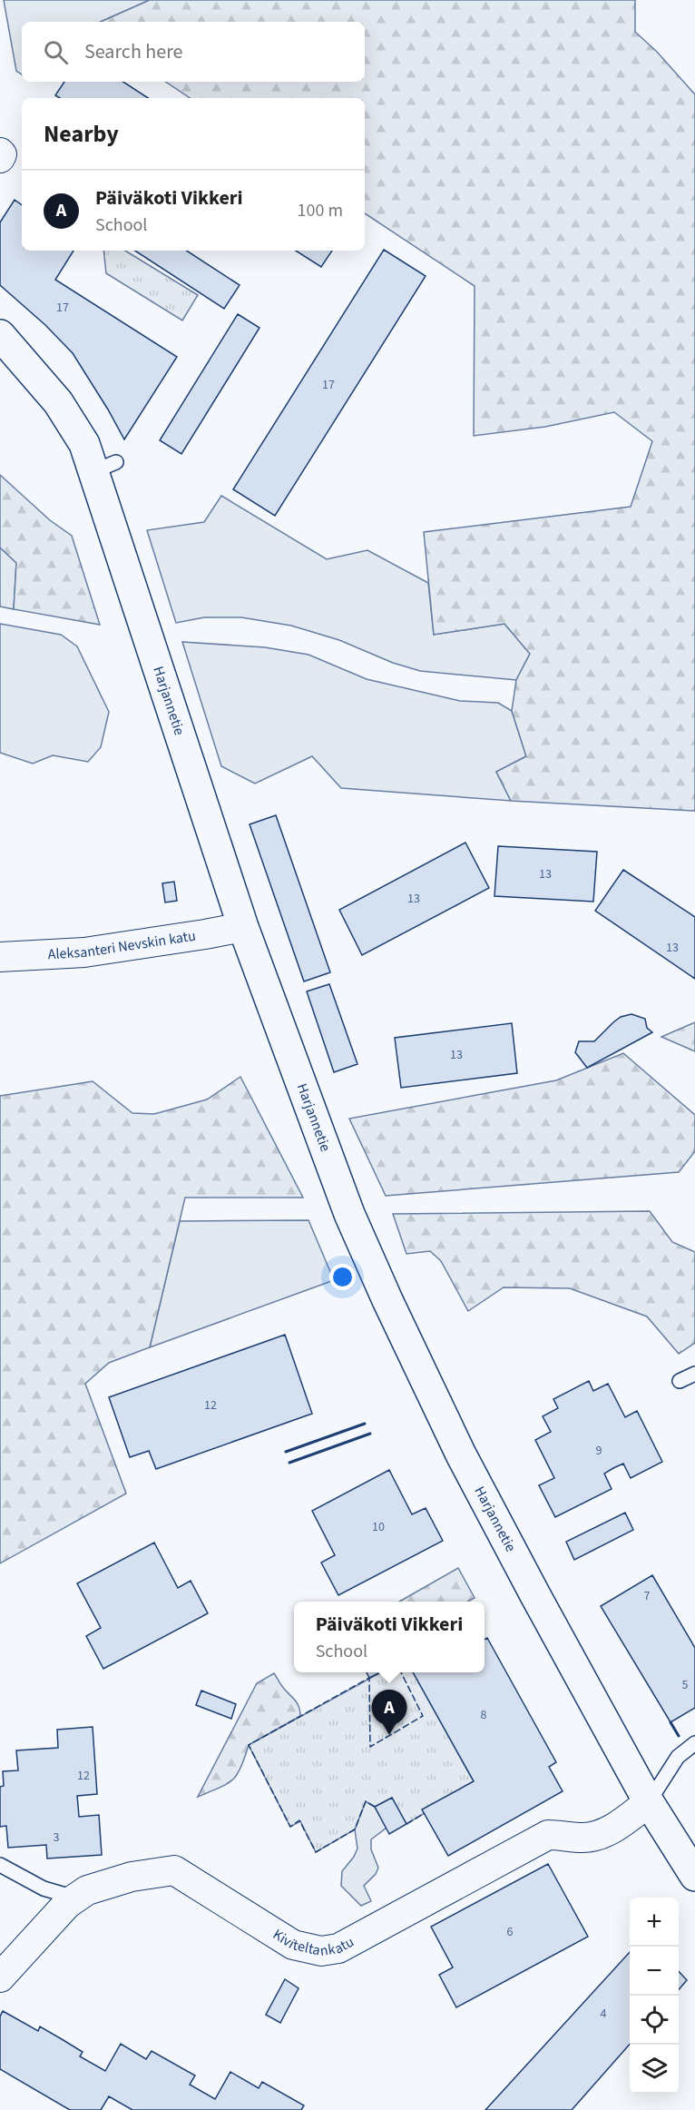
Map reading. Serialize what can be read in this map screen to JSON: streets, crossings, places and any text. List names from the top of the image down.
{
  "streets": {
    "street": ["Harjannetie", "Aleksanteri Nevskin katu", "Kiviteltankatu"]
  },
  "crossings": [
    ["Harjannetie", "Aleksanteri Nevskin katu"],
    ["Harjannetie", "Kiviteltankatu"]
  ],
  "house_numbers": [
    "17",
    "17",
    "13",
    "13",
    "13",
    "13",
    "12",
    "9",
    "10",
    "7",
    "5",
    "8",
    "12",
    "3",
    "6",
    "4"
  ],
  "page": {
    "search": "Search here",
    "heading": "Nearby",
    "list": [
      {
        "mark": "A",
        "name": "Päiväkoti Vikkeri",
        "note": "School",
        "value": "100 m"
      }
    ],
    "popup": ["Päiväkoti Vikkeri", "School"],
    "pins": "A",
    "map_buttons": ["+", "−"]
  }
}
